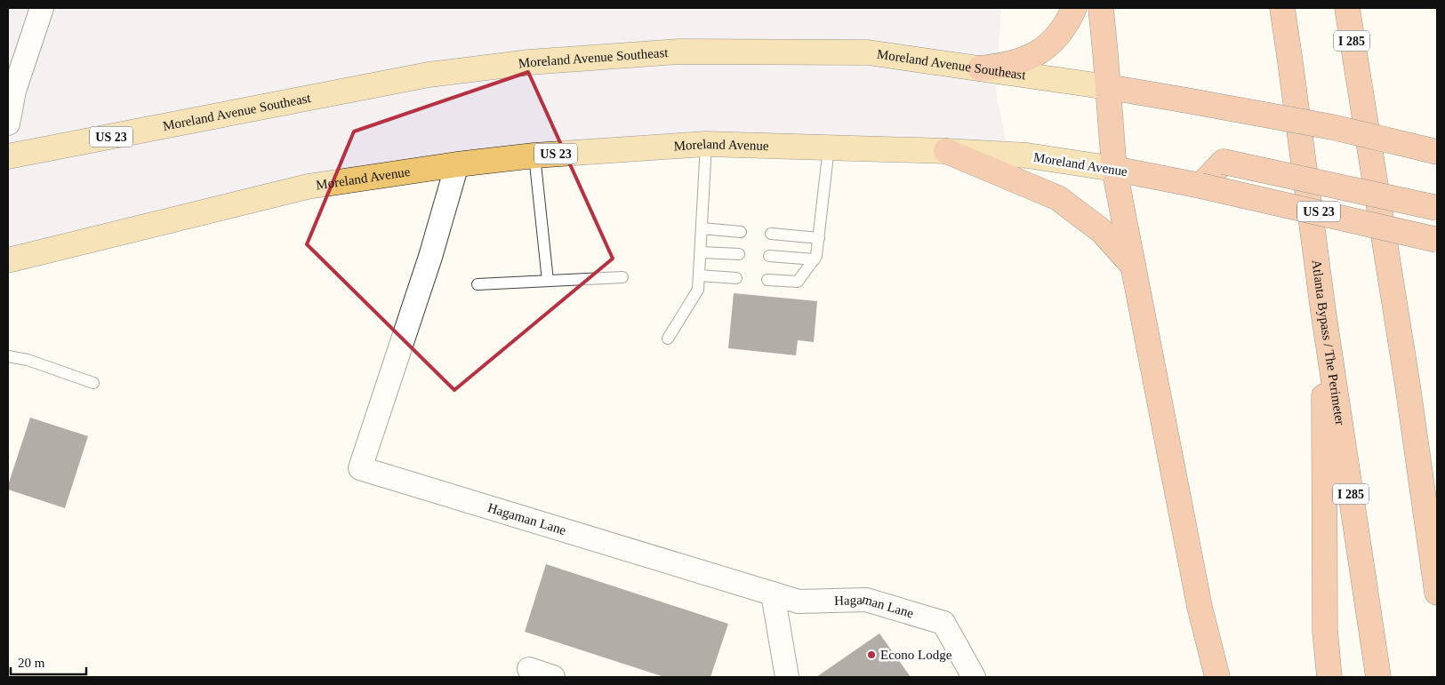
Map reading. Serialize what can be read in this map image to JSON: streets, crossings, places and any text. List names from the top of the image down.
{
  "streets": {
    "highway": [
      "I 285",
      "Moreland Avenue Southeast",
      "US 23",
      "Moreland Avenue",
      "Atlanta Bypass / The Perimeter"
    ],
    "street": ["Hagaman Lane"]
  },
  "crossings": [
    ["Moreland Avenue", "Hagaman Lane"]
  ],
  "places": ["Econo Lodge"],
  "scale_bar": "20 m"
}
